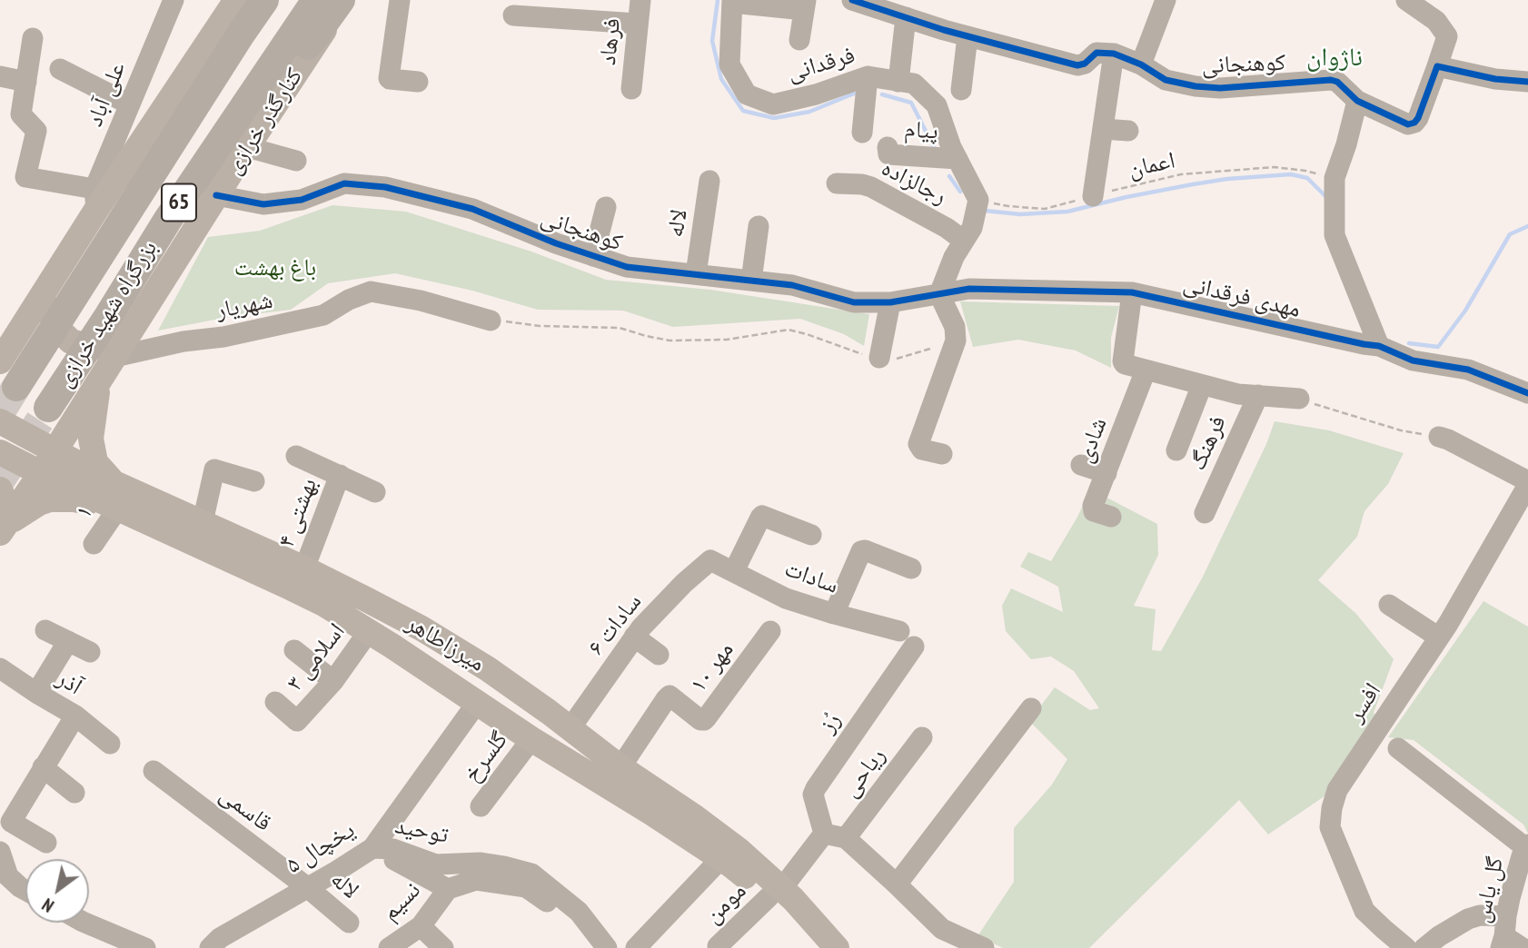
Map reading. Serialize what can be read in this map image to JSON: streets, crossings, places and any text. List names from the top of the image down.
{
  "streets": {
    "highway": ["65", "بزرگراه شهید خرازی"],
    "main road": ["کنارگذر خرازی", "میرزاطاهر"],
    "street": [
      "فرهاد",
      "فرقدانی",
      "کوهنجانی",
      "علی آباد",
      "پیام",
      "رجالزاده",
      "لاله",
      "مهدی فرقدانی",
      "شهریار",
      "شادی",
      "فرهنگ",
      "۱",
      "بهشتی ۴",
      "سادات",
      "سادات ۶",
      "اسلامی ۳",
      "مهر ۱۰",
      "آذر",
      "افسر",
      "رُز",
      "گلسرخ",
      "ریاحی",
      "قاسمی",
      "توحید",
      "یخچال ۵",
      "گل یاس",
      "نسیم",
      "مومن"
    ],
    "path": ["اعمان"]
  },
  "crossings": [
    ["فرقدانی", "پیام"],
    ["فرقدانی", "اعمان"],
    ["کوهنجانی", "کنارگذر خرازی"],
    ["کوهنجانی", "لاله"],
    ["کوهنجانی", "مهدی فرقدانی"],
    ["کنارگذر خرازی", "شهریار"],
    ["کنارگذر خرازی", "میرزاطاهر"],
    ["لاله", "قاسمی"],
    ["لاله", "یخچال ۵"],
    ["۱", "میرزاطاهر"],
    ["بهشتی ۴", "میرزاطاهر"],
    ["سادات", "سادات ۶"],
    ["سادات ۶", "میرزاطاهر"],
    ["میرزاطاهر", "اسلامی ۳"],
    ["میرزاطاهر", "مهر ۱۰"],
    ["میرزاطاهر", "گلسرخ"],
    ["میرزاطاهر", "یخچال ۵"],
    ["میرزاطاهر", "مومن"],
    ["رُز", "مومن"],
    ["قاسمی", "یخچال ۵"],
    ["توحید", "یخچال ۵"],
    ["توحید", "نسیم"]
  ],
  "districts": ["ناژوان"],
  "parks": ["باغ بهشت"],
  "north": "bottom left"
}
